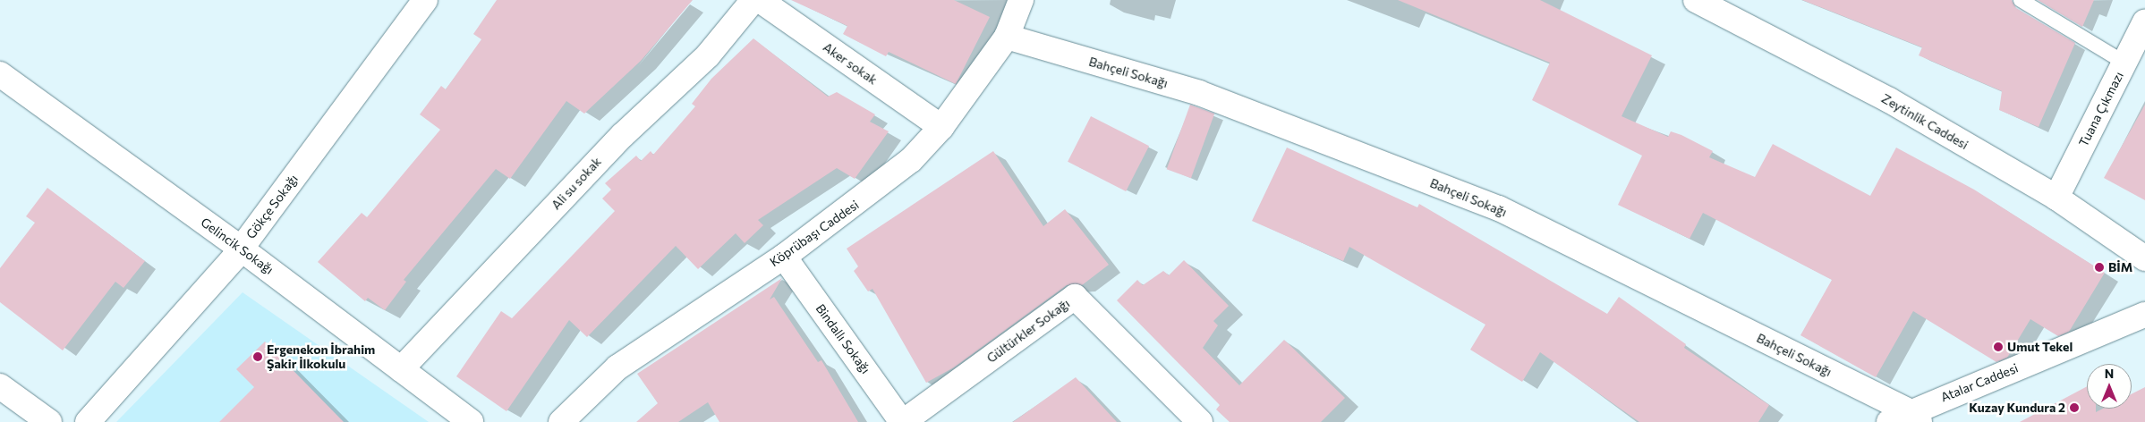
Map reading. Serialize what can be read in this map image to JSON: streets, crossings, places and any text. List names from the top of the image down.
{
  "streets": {
    "street": [
      "Aker sokak",
      "Bahçeli Sokağı",
      "Tuana Çıkmazı",
      "Zeytinlik Caddesi",
      "Ali su sokak",
      "Gökçe Sokağı",
      "Köprübaşı Caddesi",
      "Gelincik Sokağı",
      "Gültürkler Sokağı",
      "Bindallı Sokağı",
      "Atalar Caddesi"
    ]
  },
  "crossings": [
    ["Aker sokak", "Köprübaşı Caddesi"],
    ["Bahçeli Sokağı", "Köprübaşı Caddesi"],
    ["Bahçeli Sokağı", "Atalar Caddesi"],
    ["Tuana Çıkmazı", "Zeytinlik Caddesi"],
    ["Ali su sokak", "Gelincik Sokağı"],
    ["Gökçe Sokağı", "Gelincik Sokağı"],
    ["Köprübaşı Caddesi", "Bindallı Sokağı"],
    ["Gültürkler Sokağı", "Bindallı Sokağı"]
  ],
  "places": [
    "BİM",
    "Umut Tekel",
    "Ergenekon İbrahim Şakir İlkokulu",
    "Kuzay Kundura 2"
  ],
  "north": "top"
}
